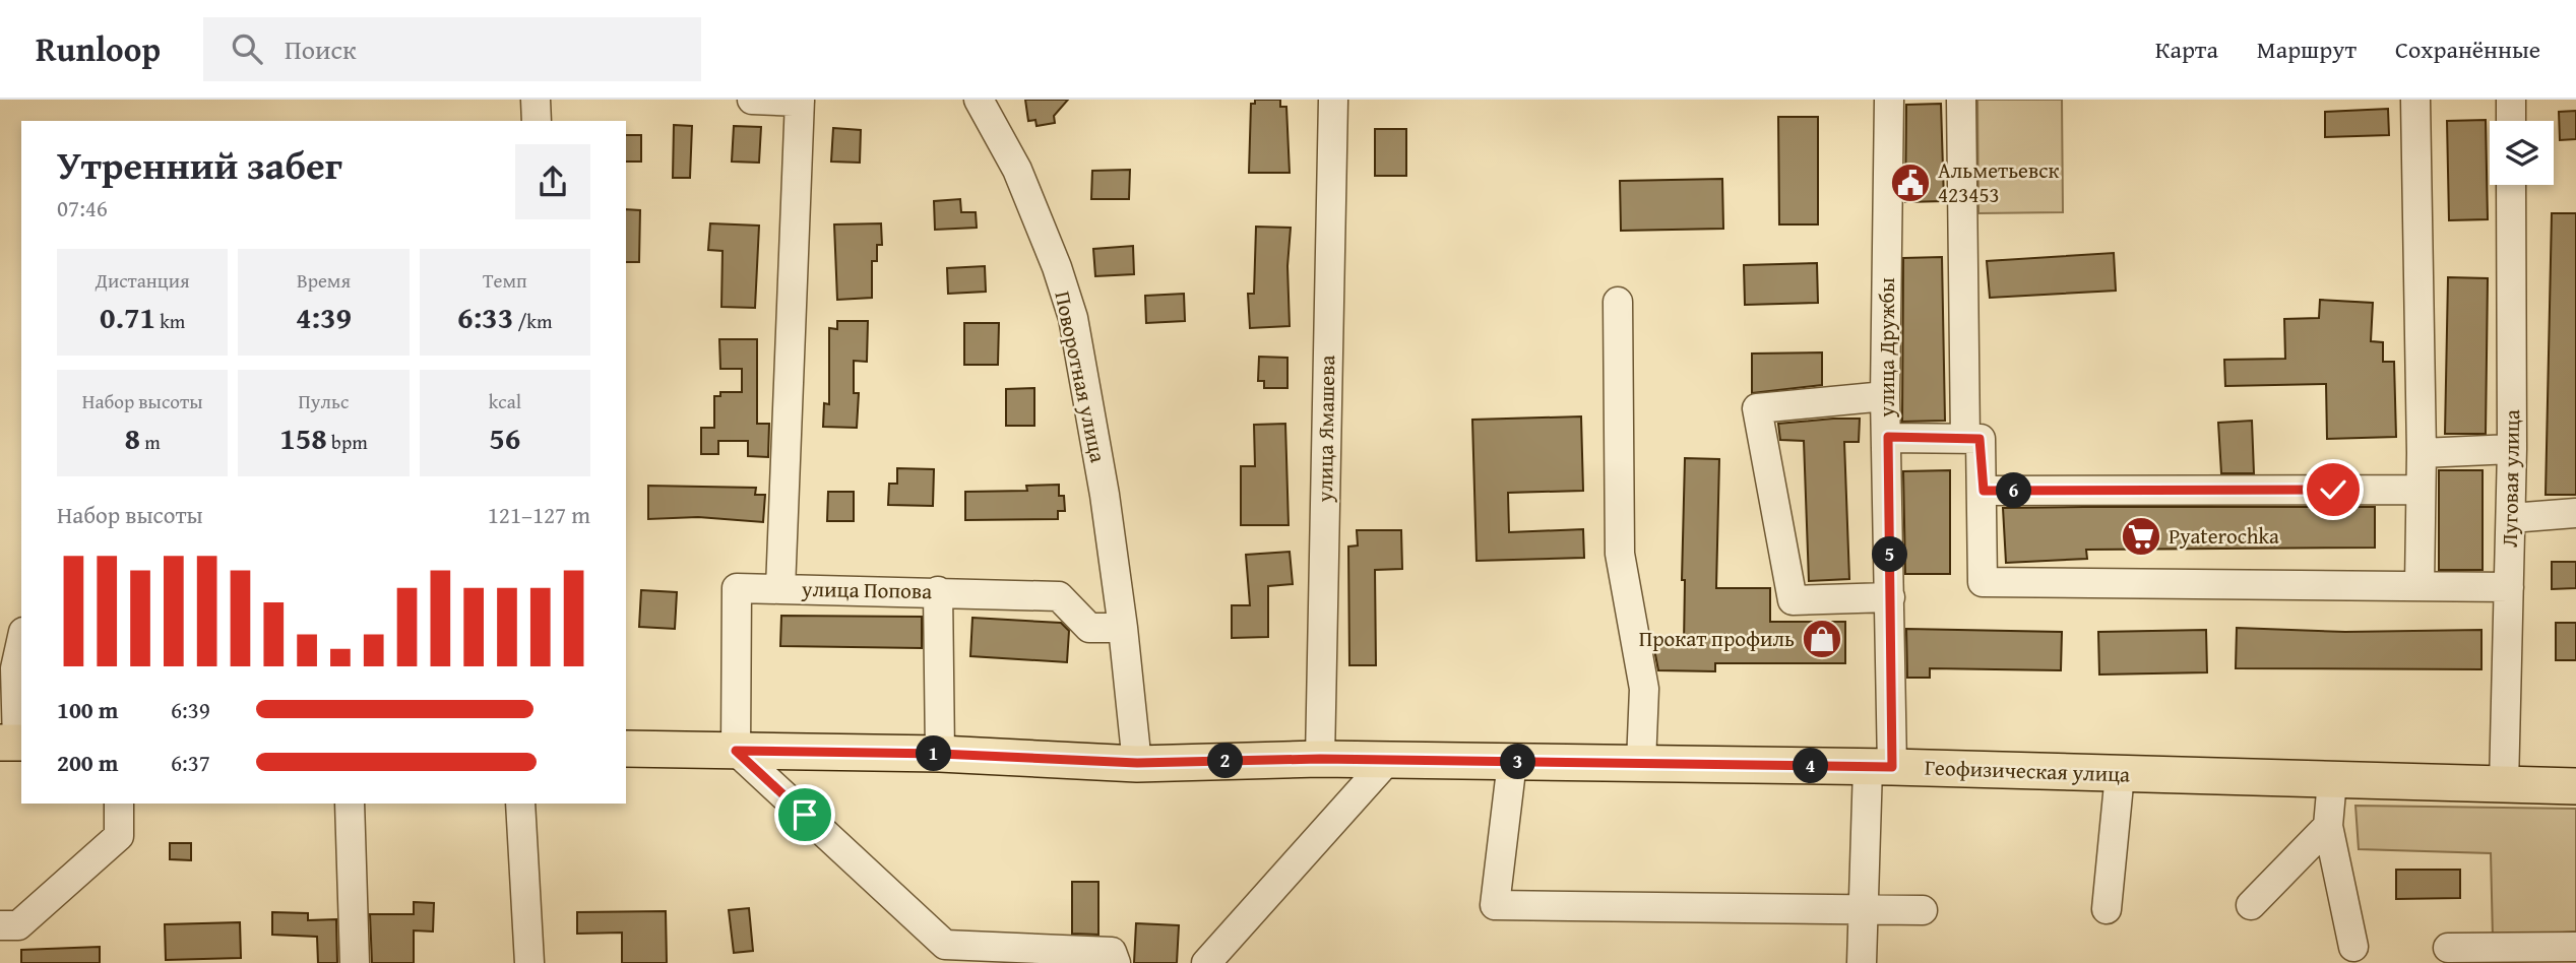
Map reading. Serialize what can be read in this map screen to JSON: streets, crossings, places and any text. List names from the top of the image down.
{
  "streets": {
    "main road": ["Геофизическая улица"],
    "street": [
      "улица Дружбы",
      "Поворотная улица",
      "улица Ямашева",
      "Луговая улица",
      "улица Попова"
    ]
  },
  "crossings": [
    ["улица Дружбы", "Геофизическая улица"],
    ["Поворотная улица", "улица Попова"],
    ["улица Ямашева", "Геофизическая улица"],
    ["Луговая улица", "Геофизическая улица"]
  ],
  "places": {
    "public building": ["Альметьевск 423453"],
    "supermarket": ["Pyaterochka"],
    "shop": ["Прокат профиль"]
  },
  "page": {
    "header": "Runloop",
    "search": "Поиск",
    "nav": ["Карта", "Маршрут", "Сохранённые"],
    "heading": ["Утренний забег", "07:46"],
    "stats": [
      ["Дистанция", "0.71 km"],
      ["Время", "4:39"],
      ["Темп", "6:33 /km"],
      ["Набор высоты", "8 m"],
      ["Пульс", "158 bpm"],
      ["kcal", "56"]
    ],
    "pins": [
      "6",
      "5",
      "1",
      "2",
      "3",
      "4"
    ],
    "chart": ["Набор высоты", "121–127 m"],
    "list": [
      {
        "name": "100 m",
        "note": "6:39"
      },
      {
        "name": "200 m",
        "note": "6:37"
      }
    ]
  }
}
